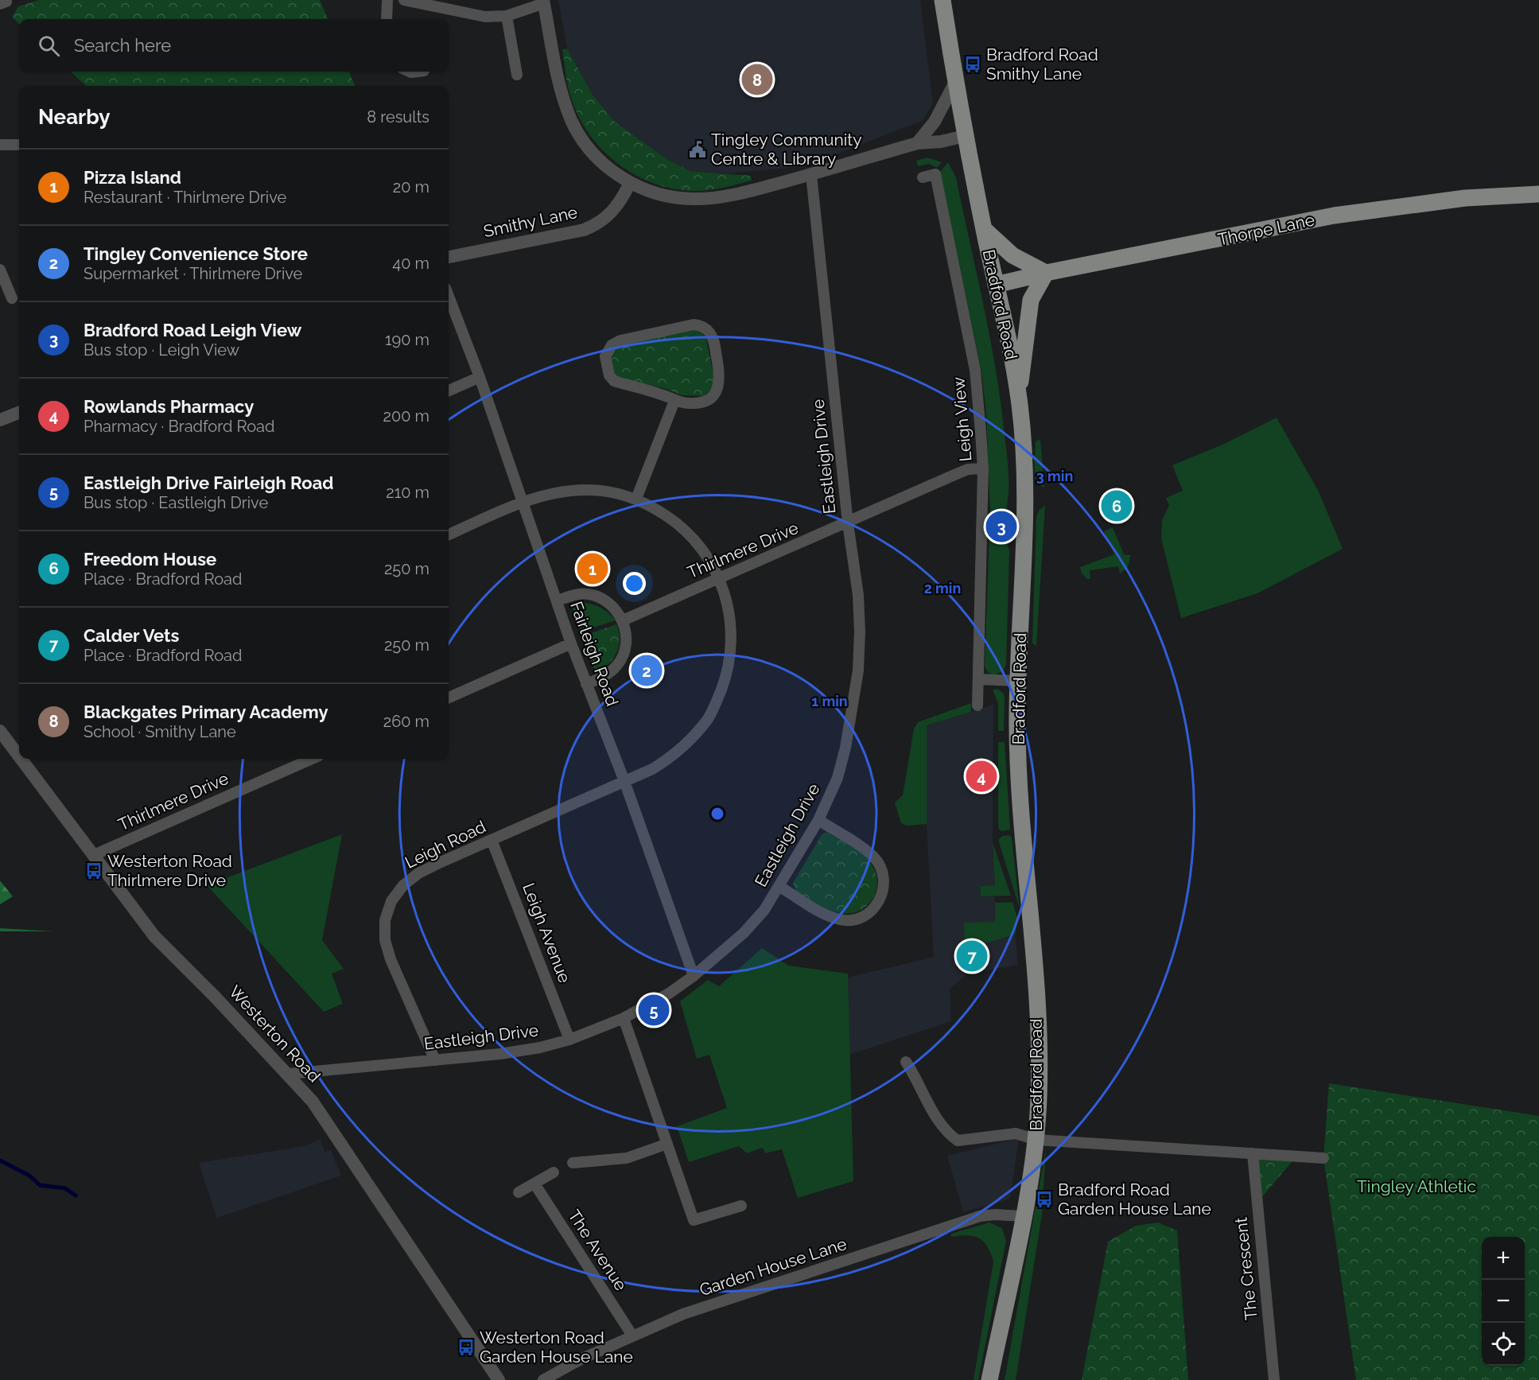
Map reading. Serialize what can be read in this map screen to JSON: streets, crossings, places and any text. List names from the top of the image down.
{
  "streets": {
    "main road": ["Thorpe Lane", "Bradford Road"],
    "street": [
      "Smithy Lane",
      "Leigh View",
      "Eastleigh Drive",
      "Thirlmere Drive",
      "Fairleigh Road",
      "Leigh Road",
      "Leigh Avenue",
      "Westerton Road",
      "The Avenue",
      "Garden House Lane",
      "The Crescent"
    ]
  },
  "crossings": [
    ["Thorpe Lane", "Bradford Road"],
    ["Bradford Road", "Garden House Lane"],
    ["Leigh View", "Thirlmere Drive"],
    ["Eastleigh Drive", "Thirlmere Drive"],
    ["Eastleigh Drive", "Fairleigh Road"],
    ["Eastleigh Drive", "Leigh Road"],
    ["Eastleigh Drive", "Leigh Avenue"],
    ["Eastleigh Drive", "Westerton Road"],
    ["Thirlmere Drive", "Leigh Road"],
    ["Thirlmere Drive", "Westerton Road"],
    ["Fairleigh Road", "Leigh Road"],
    ["Leigh Road", "Leigh Avenue"],
    ["The Avenue", "Garden House Lane"]
  ],
  "parks": ["Tingley Athletic"],
  "places": {
    "bus stop": [
      "Bradford Road Smithy Lane",
      "Westerton Road Thirlmere Drive",
      "Bradford Road Garden House Lane",
      "Westerton Road Garden House Lane"
    ],
    "public building": ["Tingley Community Centre & Library"]
  },
  "page": {
    "search": "Search here",
    "pins": [
      "8",
      "6",
      "3",
      "1",
      "2",
      "4",
      "7",
      "5"
    ],
    "heading": ["Nearby", "8 results"],
    "list": [
      {
        "mark": "1",
        "name": "Pizza Island",
        "note": "Restaurant · Thirlmere Drive",
        "value": "20 m"
      },
      {
        "mark": "2",
        "name": "Tingley Convenience Store",
        "note": "Supermarket · Thirlmere Drive",
        "value": "40 m"
      },
      {
        "mark": "3",
        "name": "Bradford Road Leigh View",
        "note": "Bus stop · Leigh View",
        "value": "190 m"
      },
      {
        "mark": "4",
        "name": "Rowlands Pharmacy",
        "note": "Pharmacy · Bradford Road",
        "value": "200 m"
      },
      {
        "mark": "5",
        "name": "Eastleigh Drive Fairleigh Road",
        "note": "Bus stop · Eastleigh Drive",
        "value": "210 m"
      },
      {
        "mark": "6",
        "name": "Freedom House",
        "note": "Place · Bradford Road",
        "value": "250 m"
      },
      {
        "mark": "7",
        "name": "Calder Vets",
        "note": "Place · Bradford Road",
        "value": "250 m"
      },
      {
        "mark": "8",
        "name": "Blackgates Primary Academy",
        "note": "School · Smithy Lane",
        "value": "260 m"
      }
    ],
    "map_buttons": ["+", "−"]
  },
  "rings": ["3 min", "2 min", "1 min"]
}
